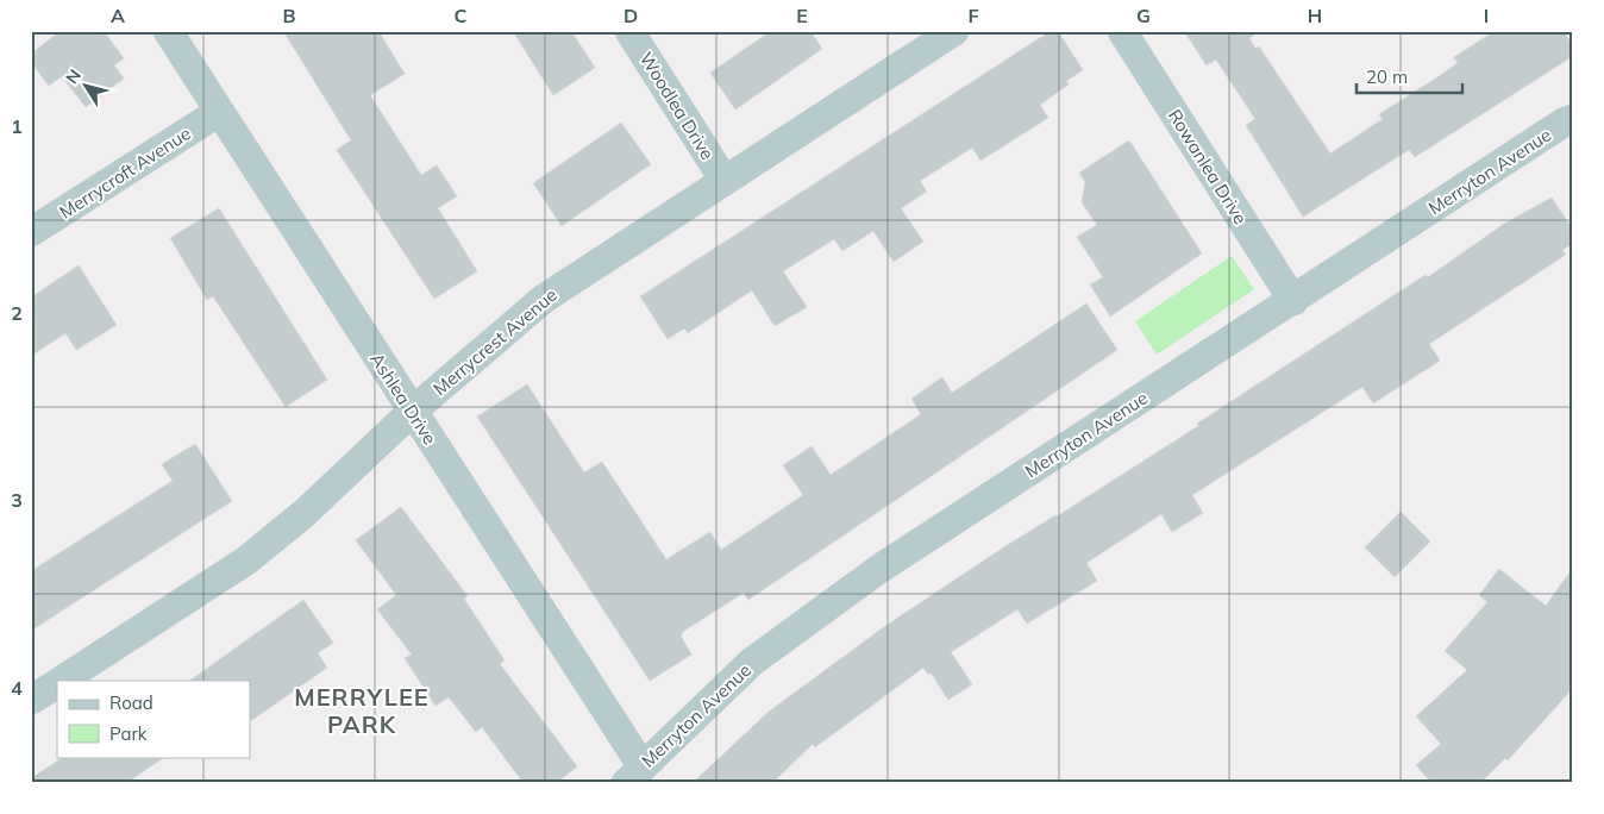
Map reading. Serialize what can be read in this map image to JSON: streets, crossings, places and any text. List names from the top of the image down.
{
  "streets": {
    "street": [
      "Woodlea Drive",
      "Rowanlea Drive",
      "Merryton Avenue",
      "Merrycroft Avenue",
      "Merrycrest Avenue",
      "Ashlea Drive"
    ]
  },
  "crossings": [
    ["Woodlea Drive", "Merrycrest Avenue"],
    ["Rowanlea Drive", "Merryton Avenue"],
    ["Merryton Avenue", "Ashlea Drive"],
    ["Merrycroft Avenue", "Ashlea Drive"],
    ["Merrycrest Avenue", "Ashlea Drive"]
  ],
  "districts": ["MERRYLEE PARK"],
  "legend": ["Road", "Park"],
  "scale_bar": "20 m",
  "north": "top left",
  "grid": {
    "columns": [
      "A",
      "B",
      "C",
      "D",
      "E",
      "F",
      "G",
      "H",
      "I"
    ],
    "rows": [
      "1",
      "2",
      "3",
      "4"
    ]
  }
}
